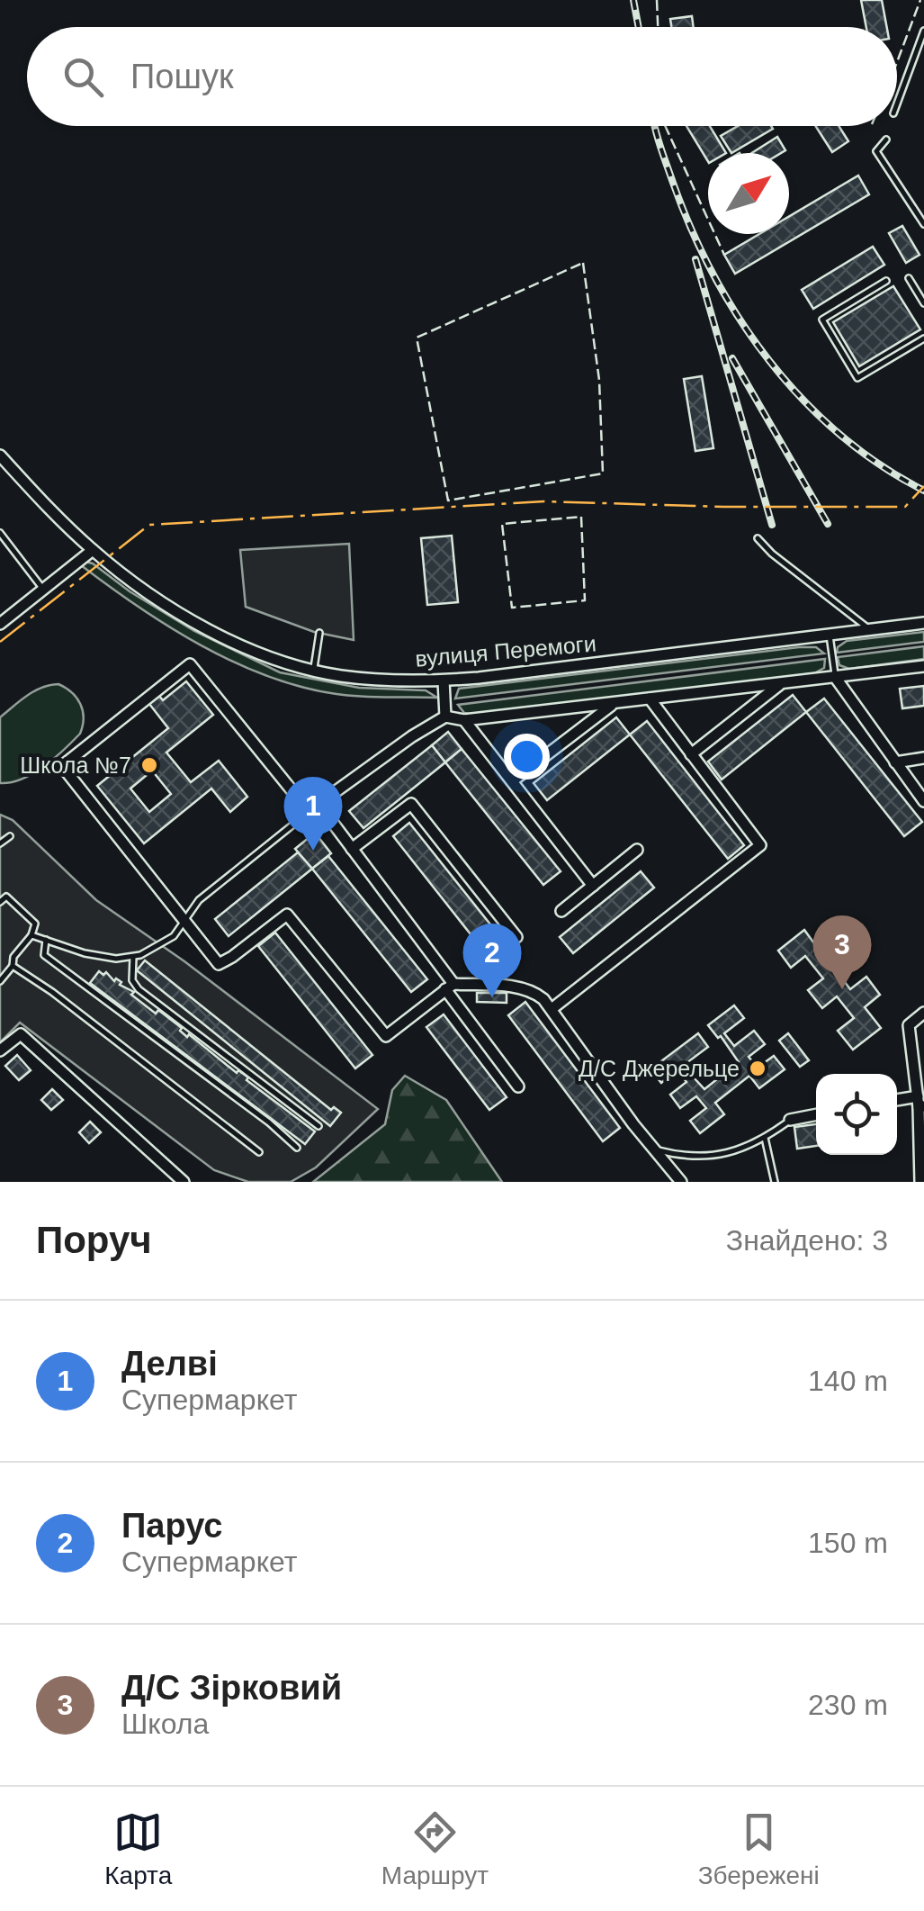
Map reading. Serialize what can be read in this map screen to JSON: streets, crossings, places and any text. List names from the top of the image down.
{
  "streets": {
    "street": ["вулиця Перемоги"]
  },
  "places": ["Школа №7", "Д/С Джерельце"],
  "north": "top right",
  "page": {
    "search": "Пошук",
    "pins": ["1", "3", "2"],
    "heading": ["Поруч", "Знайдено: 3"],
    "list": [
      {
        "mark": "1",
        "name": "Делві",
        "note": "Супермаркет",
        "value": "140 m"
      },
      {
        "mark": "2",
        "name": "Парус",
        "note": "Супермаркет",
        "value": "150 m"
      },
      {
        "mark": "3",
        "name": "Д/С Зірковий",
        "note": "Школа",
        "value": "230 m"
      }
    ],
    "nav": ["Карта", "Маршрут", "Збережені"]
  }
}
